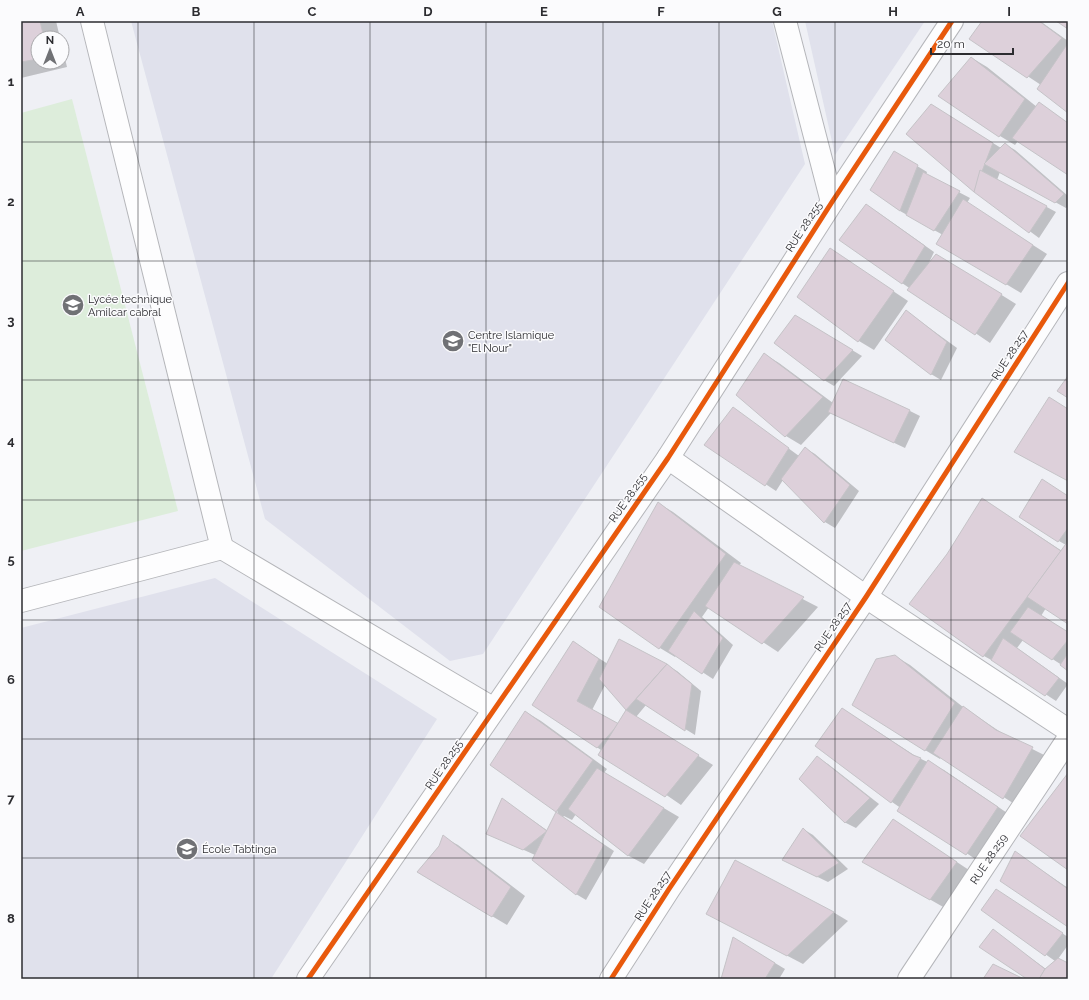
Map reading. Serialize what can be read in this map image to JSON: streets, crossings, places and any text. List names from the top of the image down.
{
  "streets": {
    "street": ["RUE 28.255", "RUE 28.257", "RUE 28.259"]
  },
  "places": {
    "school or university": ["Lycée technique Amilcar cabral", "Centre Islamique \"El Nour\"", "École Tabtinga"]
  },
  "scale_bar": "20 m",
  "north": "top",
  "grid": {
    "columns": [
      "A",
      "B",
      "C",
      "D",
      "E",
      "F",
      "G",
      "H",
      "I"
    ],
    "rows": [
      "1",
      "2",
      "3",
      "4",
      "5",
      "6",
      "7",
      "8"
    ]
  }
}
